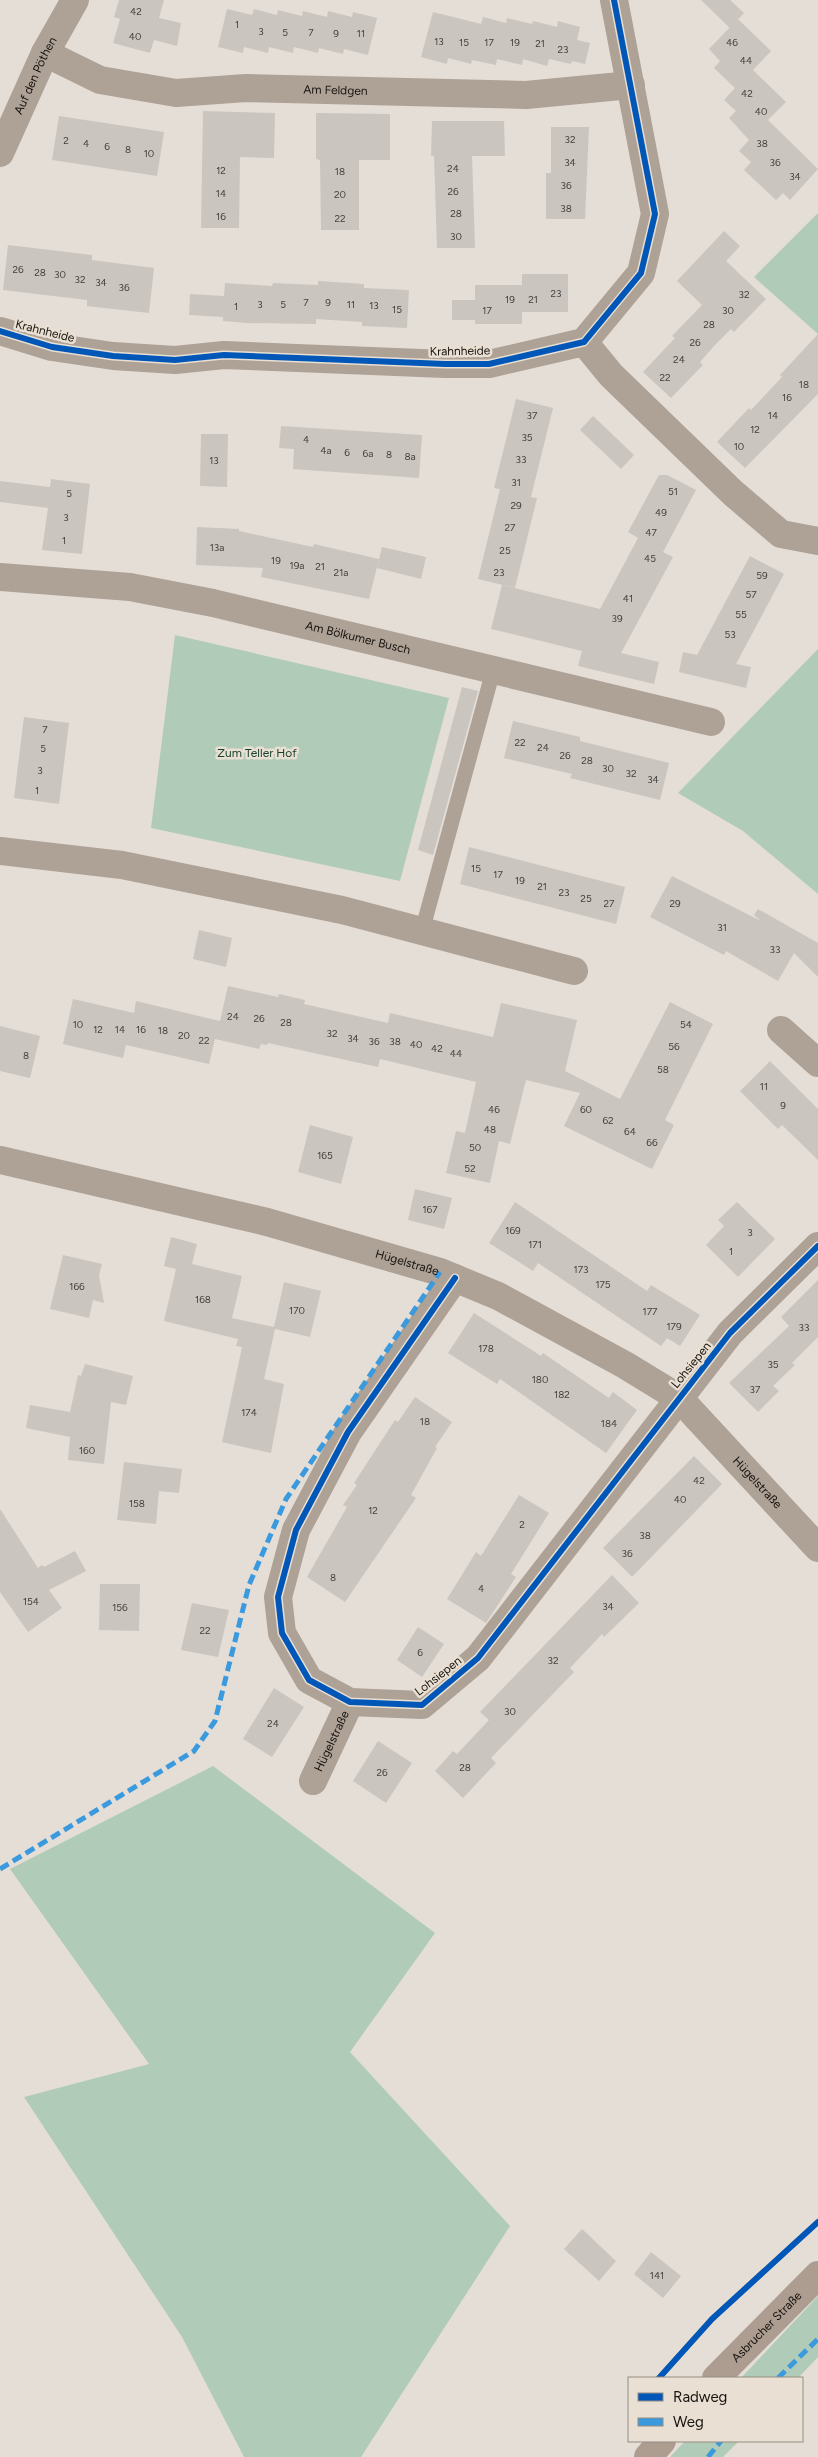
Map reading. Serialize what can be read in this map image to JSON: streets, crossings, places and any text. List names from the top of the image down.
{
  "streets": {
    "main road": ["Asbrucher Straße"],
    "street": [
      "Auf den Pöthen",
      "Am Feldgen",
      "Krahnheide",
      "Am Bölkumer Busch",
      "Hügelstraße",
      "Lohsiepen"
    ]
  },
  "crossings": [
    ["Auf den Pöthen", "Am Feldgen"],
    ["Hügelstraße", "Lohsiepen"]
  ],
  "parks": ["Zum Teller Hof"],
  "house_numbers": [
    "42",
    "1",
    "3",
    "5",
    "7",
    "9",
    "11",
    "40",
    "13",
    "15",
    "17",
    "19",
    "46",
    "21",
    "23",
    "44",
    "42",
    "40",
    "32",
    "2",
    "4",
    "38",
    "6",
    "8",
    "10",
    "34",
    "36",
    "24",
    "12",
    "18",
    "34",
    "36",
    "26",
    "14",
    "20",
    "38",
    "28",
    "16",
    "22",
    "30",
    "26",
    "28",
    "30",
    "32",
    "34",
    "36",
    "23",
    "32",
    "19",
    "21",
    "7",
    "9",
    "3",
    "5",
    "11",
    "13",
    "1",
    "15",
    "17",
    "30",
    "28",
    "26",
    "24",
    "22",
    "18",
    "16",
    "37",
    "14",
    "12",
    "35",
    "4",
    "10",
    "4a",
    "6",
    "6a",
    "8",
    "8a",
    "33",
    "13",
    "31",
    "51",
    "5",
    "29",
    "49",
    "3",
    "27",
    "47",
    "1",
    "13a",
    "25",
    "45",
    "19",
    "19a",
    "21",
    "21a",
    "23",
    "59",
    "57",
    "41",
    "55",
    "39",
    "53",
    "7",
    "22",
    "24",
    "5",
    "26",
    "28",
    "30",
    "3",
    "32",
    "34",
    "1",
    "15",
    "17",
    "19",
    "21",
    "23",
    "25",
    "27",
    "29",
    "31",
    "33",
    "24",
    "26",
    "28",
    "10",
    "54",
    "12",
    "14",
    "16",
    "18",
    "32",
    "20",
    "34",
    "22",
    "36",
    "38",
    "40",
    "56",
    "42",
    "44",
    "8",
    "58",
    "11",
    "9",
    "46",
    "60",
    "62",
    "48",
    "64",
    "66",
    "50",
    "165",
    "52",
    "167",
    "169",
    "3",
    "171",
    "1",
    "173",
    "175",
    "166",
    "168",
    "170",
    "177",
    "179",
    "33",
    "178",
    "35",
    "180",
    "37",
    "182",
    "174",
    "18",
    "184",
    "160",
    "42",
    "40",
    "158",
    "12",
    "2",
    "38",
    "36",
    "8",
    "4",
    "154",
    "34",
    "156",
    "22",
    "6",
    "32",
    "30",
    "24",
    "28",
    "26",
    "141"
  ],
  "legend": ["Radweg", "Weg"]
}
